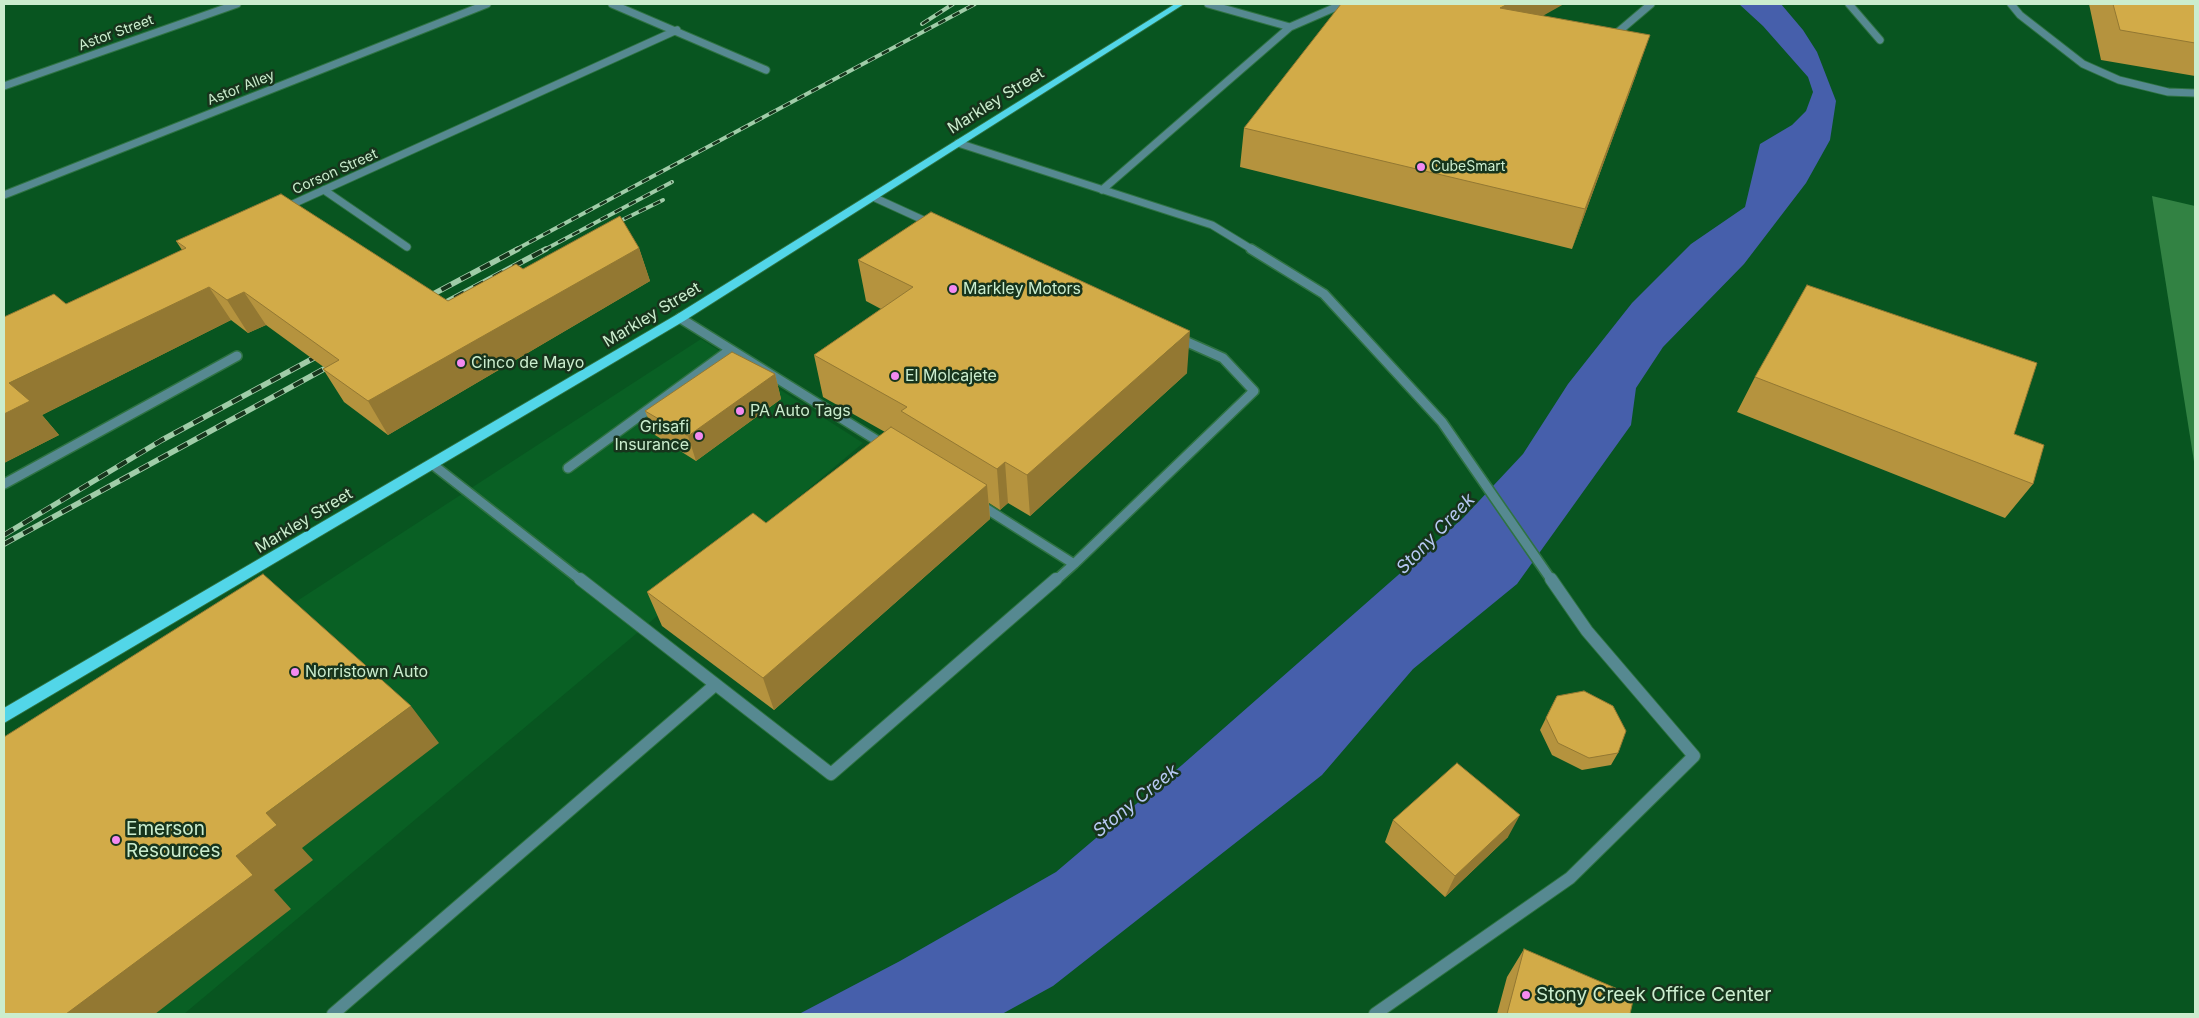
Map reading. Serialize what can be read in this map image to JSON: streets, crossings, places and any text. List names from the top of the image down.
{
  "streets": {
    "highway": ["Markley Street"],
    "street": ["Astor Street", "Astor Alley", "Corson Street"]
  },
  "water": ["Stony Creek"],
  "places": [
    "CubeSmart",
    "Markley Motors",
    "Cinco de Mayo",
    "El Molcajete",
    "PA Auto Tags",
    "Grisafi Insurance",
    "Norristown Auto",
    "Emerson Resources",
    "Stony Creek Office Center"
  ]
}
